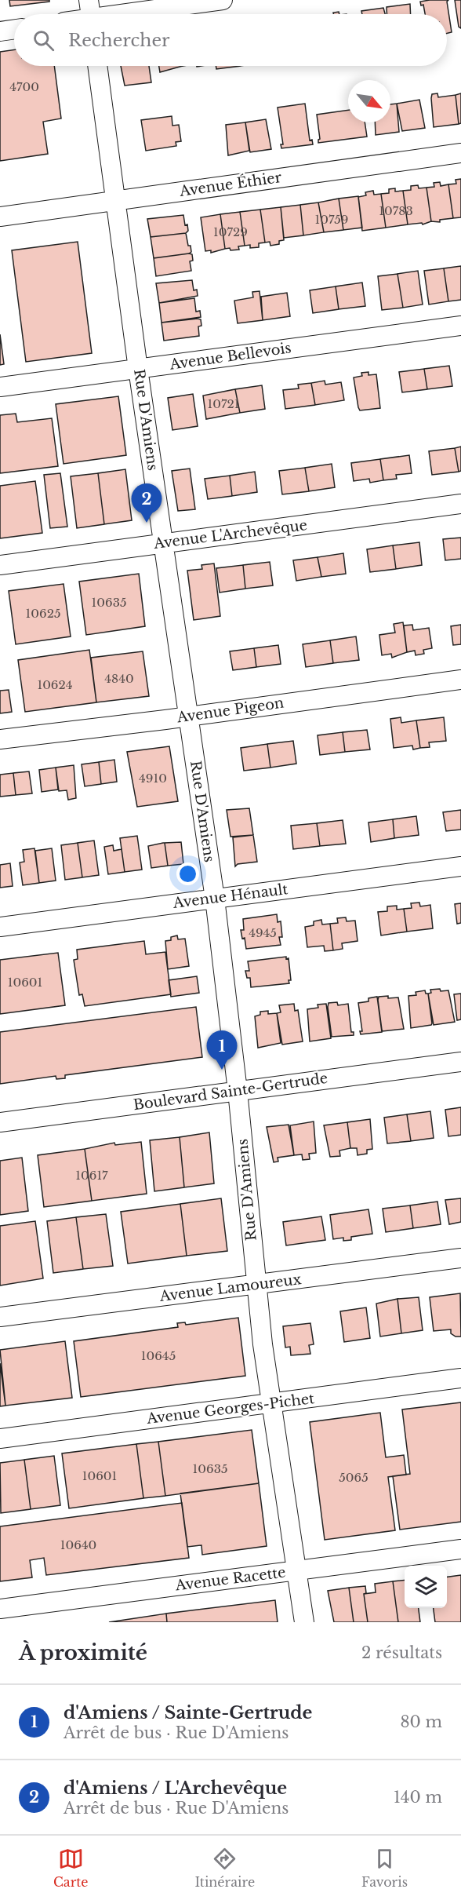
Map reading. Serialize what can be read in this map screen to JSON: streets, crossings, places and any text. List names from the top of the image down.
{
  "streets": {
    "street": [
      "Avenue Éthier",
      "Avenue Bellevois",
      "Rue D'Amiens",
      "Avenue L'Archevêque",
      "Avenue Pigeon",
      "Avenue Hénault",
      "Boulevard Sainte-Gertrude",
      "Avenue Lamoureux",
      "Avenue Georges-Pichet",
      "Avenue Racette"
    ]
  },
  "crossings": [
    ["Avenue Éthier", "Rue D'Amiens"],
    ["Avenue Bellevois", "Rue D'Amiens"],
    ["Rue D'Amiens", "Avenue L'Archevêque"],
    ["Rue D'Amiens", "Avenue Pigeon"],
    ["Rue D'Amiens", "Avenue Hénault"],
    ["Rue D'Amiens", "Boulevard Sainte-Gertrude"],
    ["Rue D'Amiens", "Avenue Lamoureux"],
    ["Rue D'Amiens", "Avenue Georges-Pichet"],
    ["Rue D'Amiens", "Avenue Racette"]
  ],
  "house_numbers": [
    "4700",
    "10783",
    "10759",
    "10729",
    "10721",
    "10635",
    "10625",
    "4840",
    "10624",
    "4910",
    "4945",
    "10601",
    "10617",
    "10645",
    "10635",
    "10601",
    "5065",
    "10640"
  ],
  "north": "bottom right",
  "page": {
    "search": "Rechercher",
    "pins": ["2", "1"],
    "heading": ["À proximité", "2 résultats"],
    "list": [
      {
        "mark": "1",
        "name": "d'Amiens / Sainte-Gertrude",
        "note": "Arrêt de bus · Rue D'Amiens",
        "value": "80 m"
      },
      {
        "mark": "2",
        "name": "d'Amiens / L'Archevêque",
        "note": "Arrêt de bus · Rue D'Amiens",
        "value": "140 m"
      }
    ],
    "nav": ["Carte", "Itinéraire", "Favoris"]
  }
}
